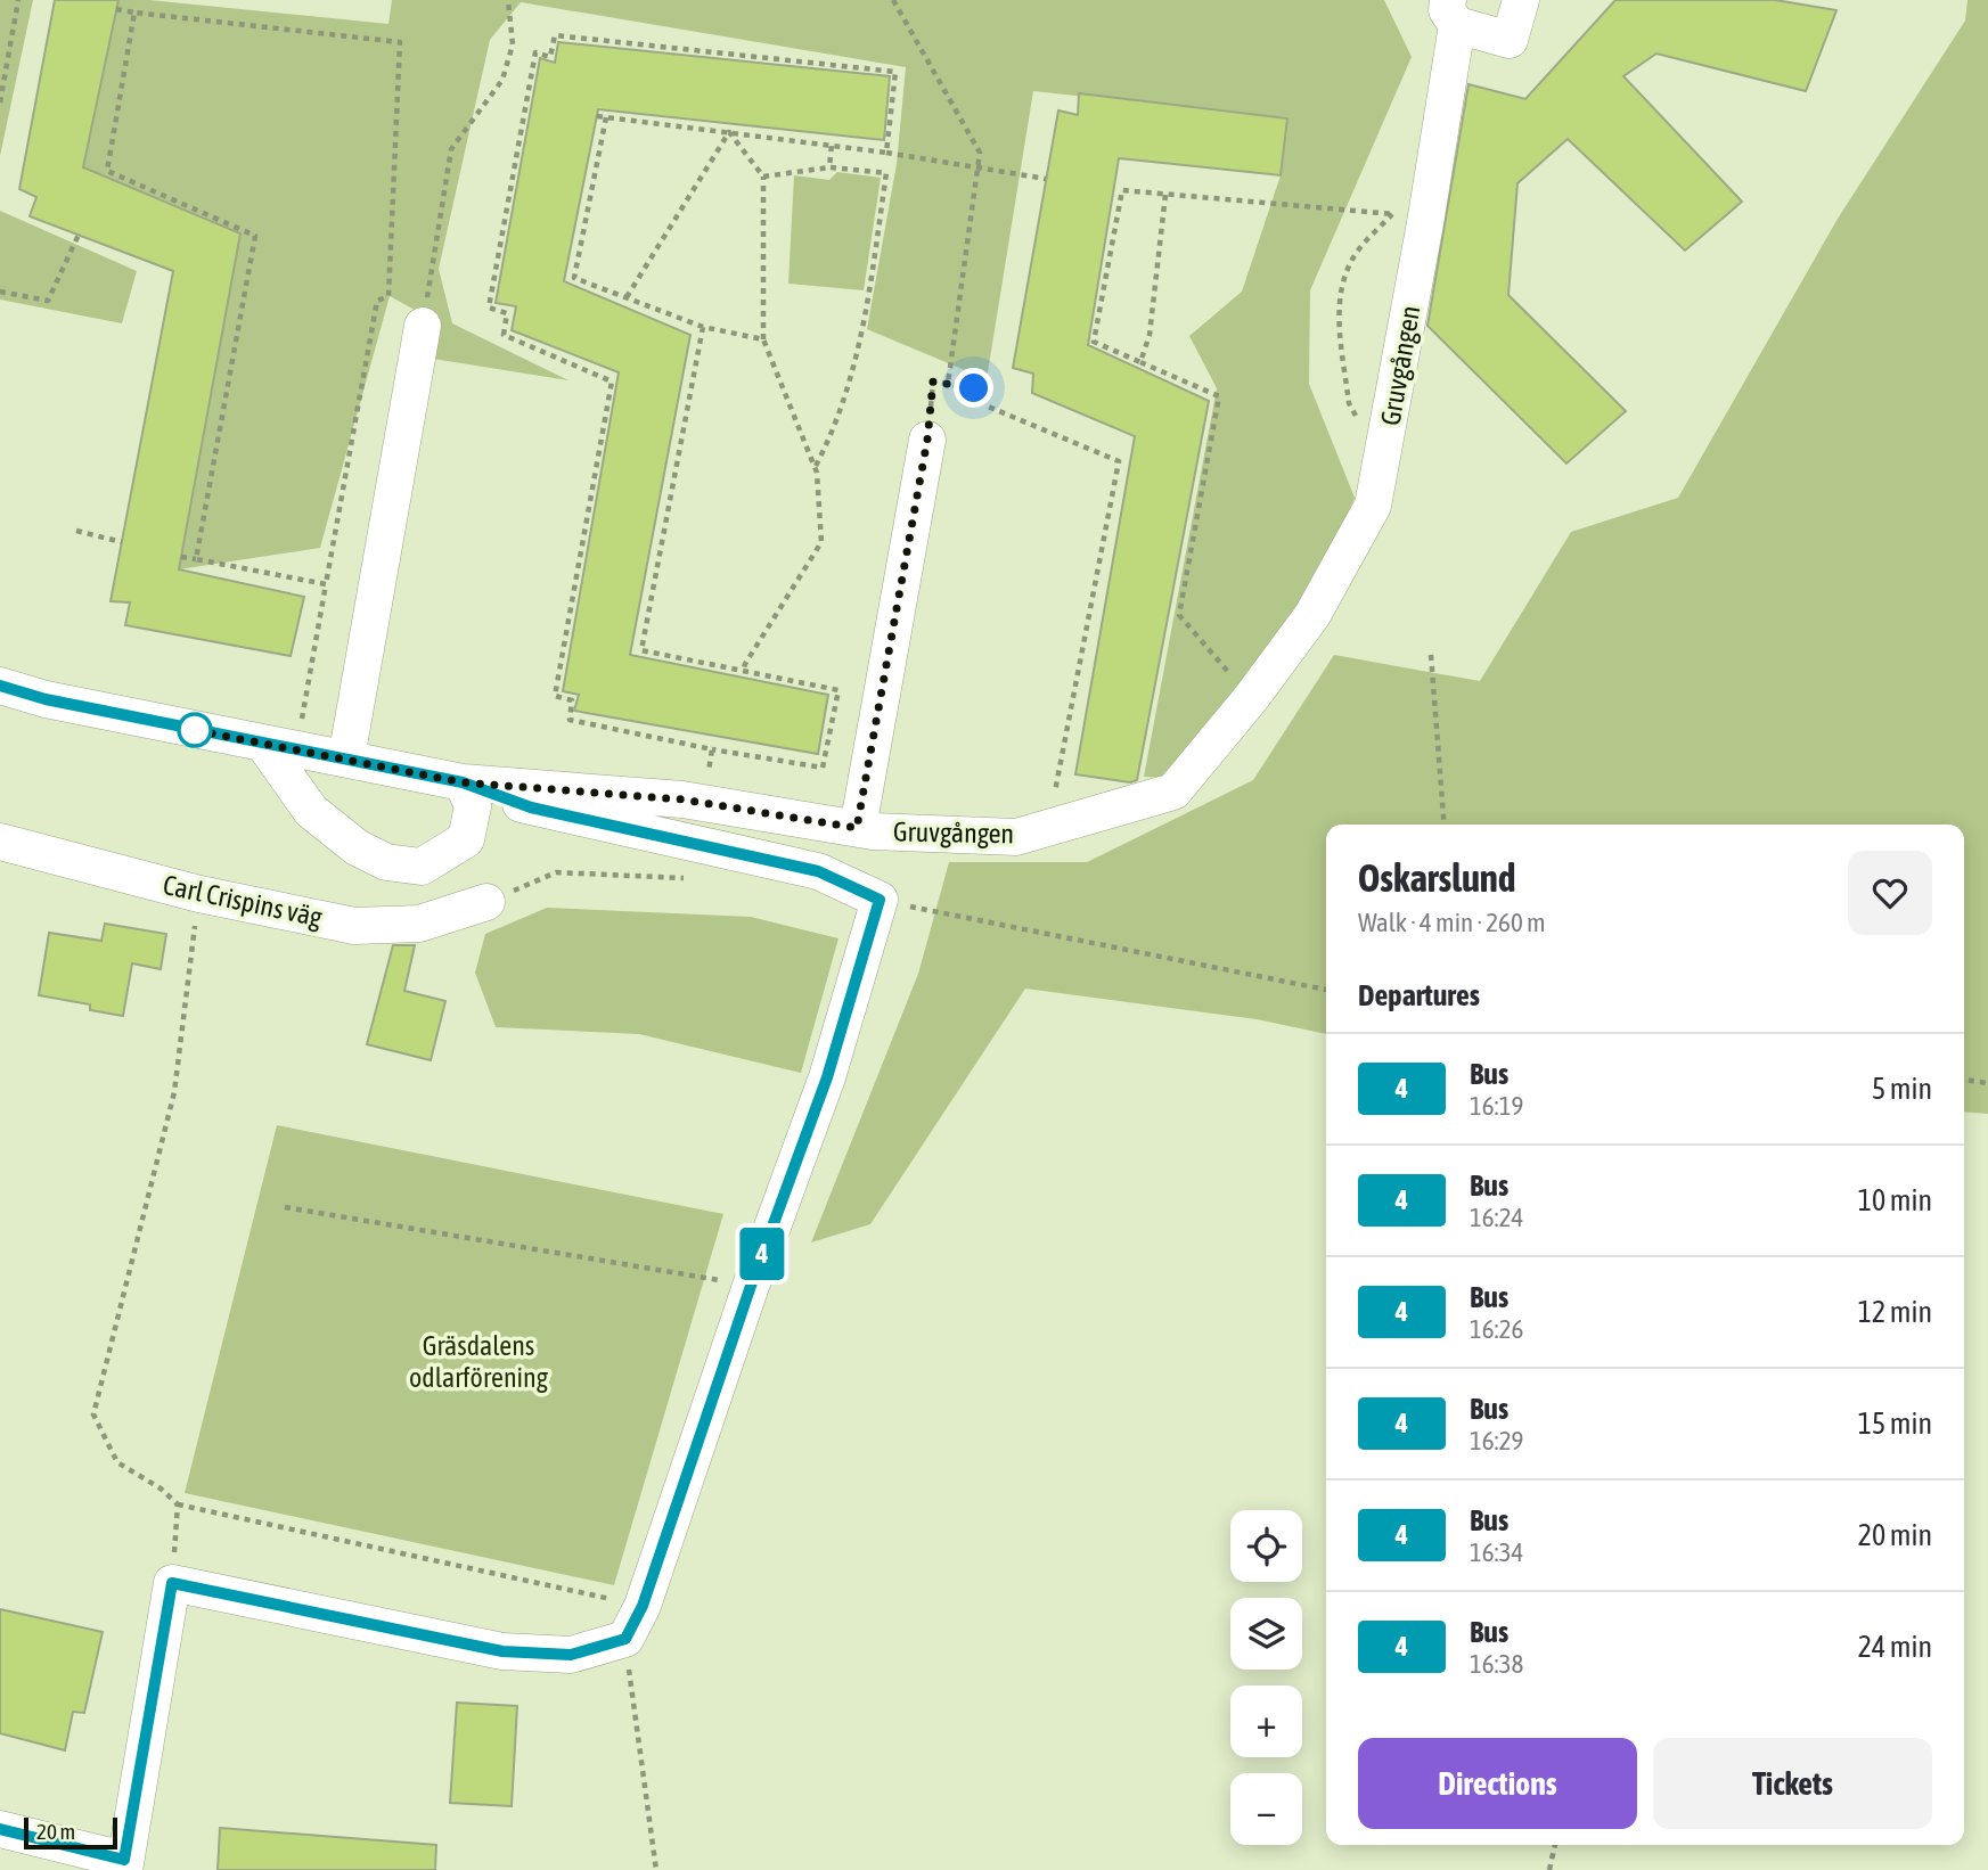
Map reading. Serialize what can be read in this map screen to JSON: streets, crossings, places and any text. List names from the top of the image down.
{
  "streets": {
    "street": ["Gruvgången", "Carl Crispins väg"]
  },
  "parks": ["Gräsdalens odlarförening"],
  "lines": ["bus line 4"],
  "scale_bar": "20 m",
  "page": {
    "on_map": "4",
    "heading": [
      ["Oskarslund", "Walk · 4 min · 260 m"],
      "Departures"
    ],
    "list": [
      {
        "mark": "4",
        "name": "Bus",
        "note": "16:19",
        "value": "5 min"
      },
      {
        "mark": "4",
        "name": "Bus",
        "note": "16:24",
        "value": "10 min"
      },
      {
        "mark": "4",
        "name": "Bus",
        "note": "16:26",
        "value": "12 min"
      },
      {
        "mark": "4",
        "name": "Bus",
        "note": "16:29",
        "value": "15 min"
      },
      {
        "mark": "4",
        "name": "Bus",
        "note": "16:34",
        "value": "20 min"
      },
      {
        "mark": "4",
        "name": "Bus",
        "note": "16:38",
        "value": "24 min"
      }
    ],
    "map_buttons": ["+", "−"],
    "buttons": ["Directions", "Tickets"],
    "scale": "20 m"
  }
}
